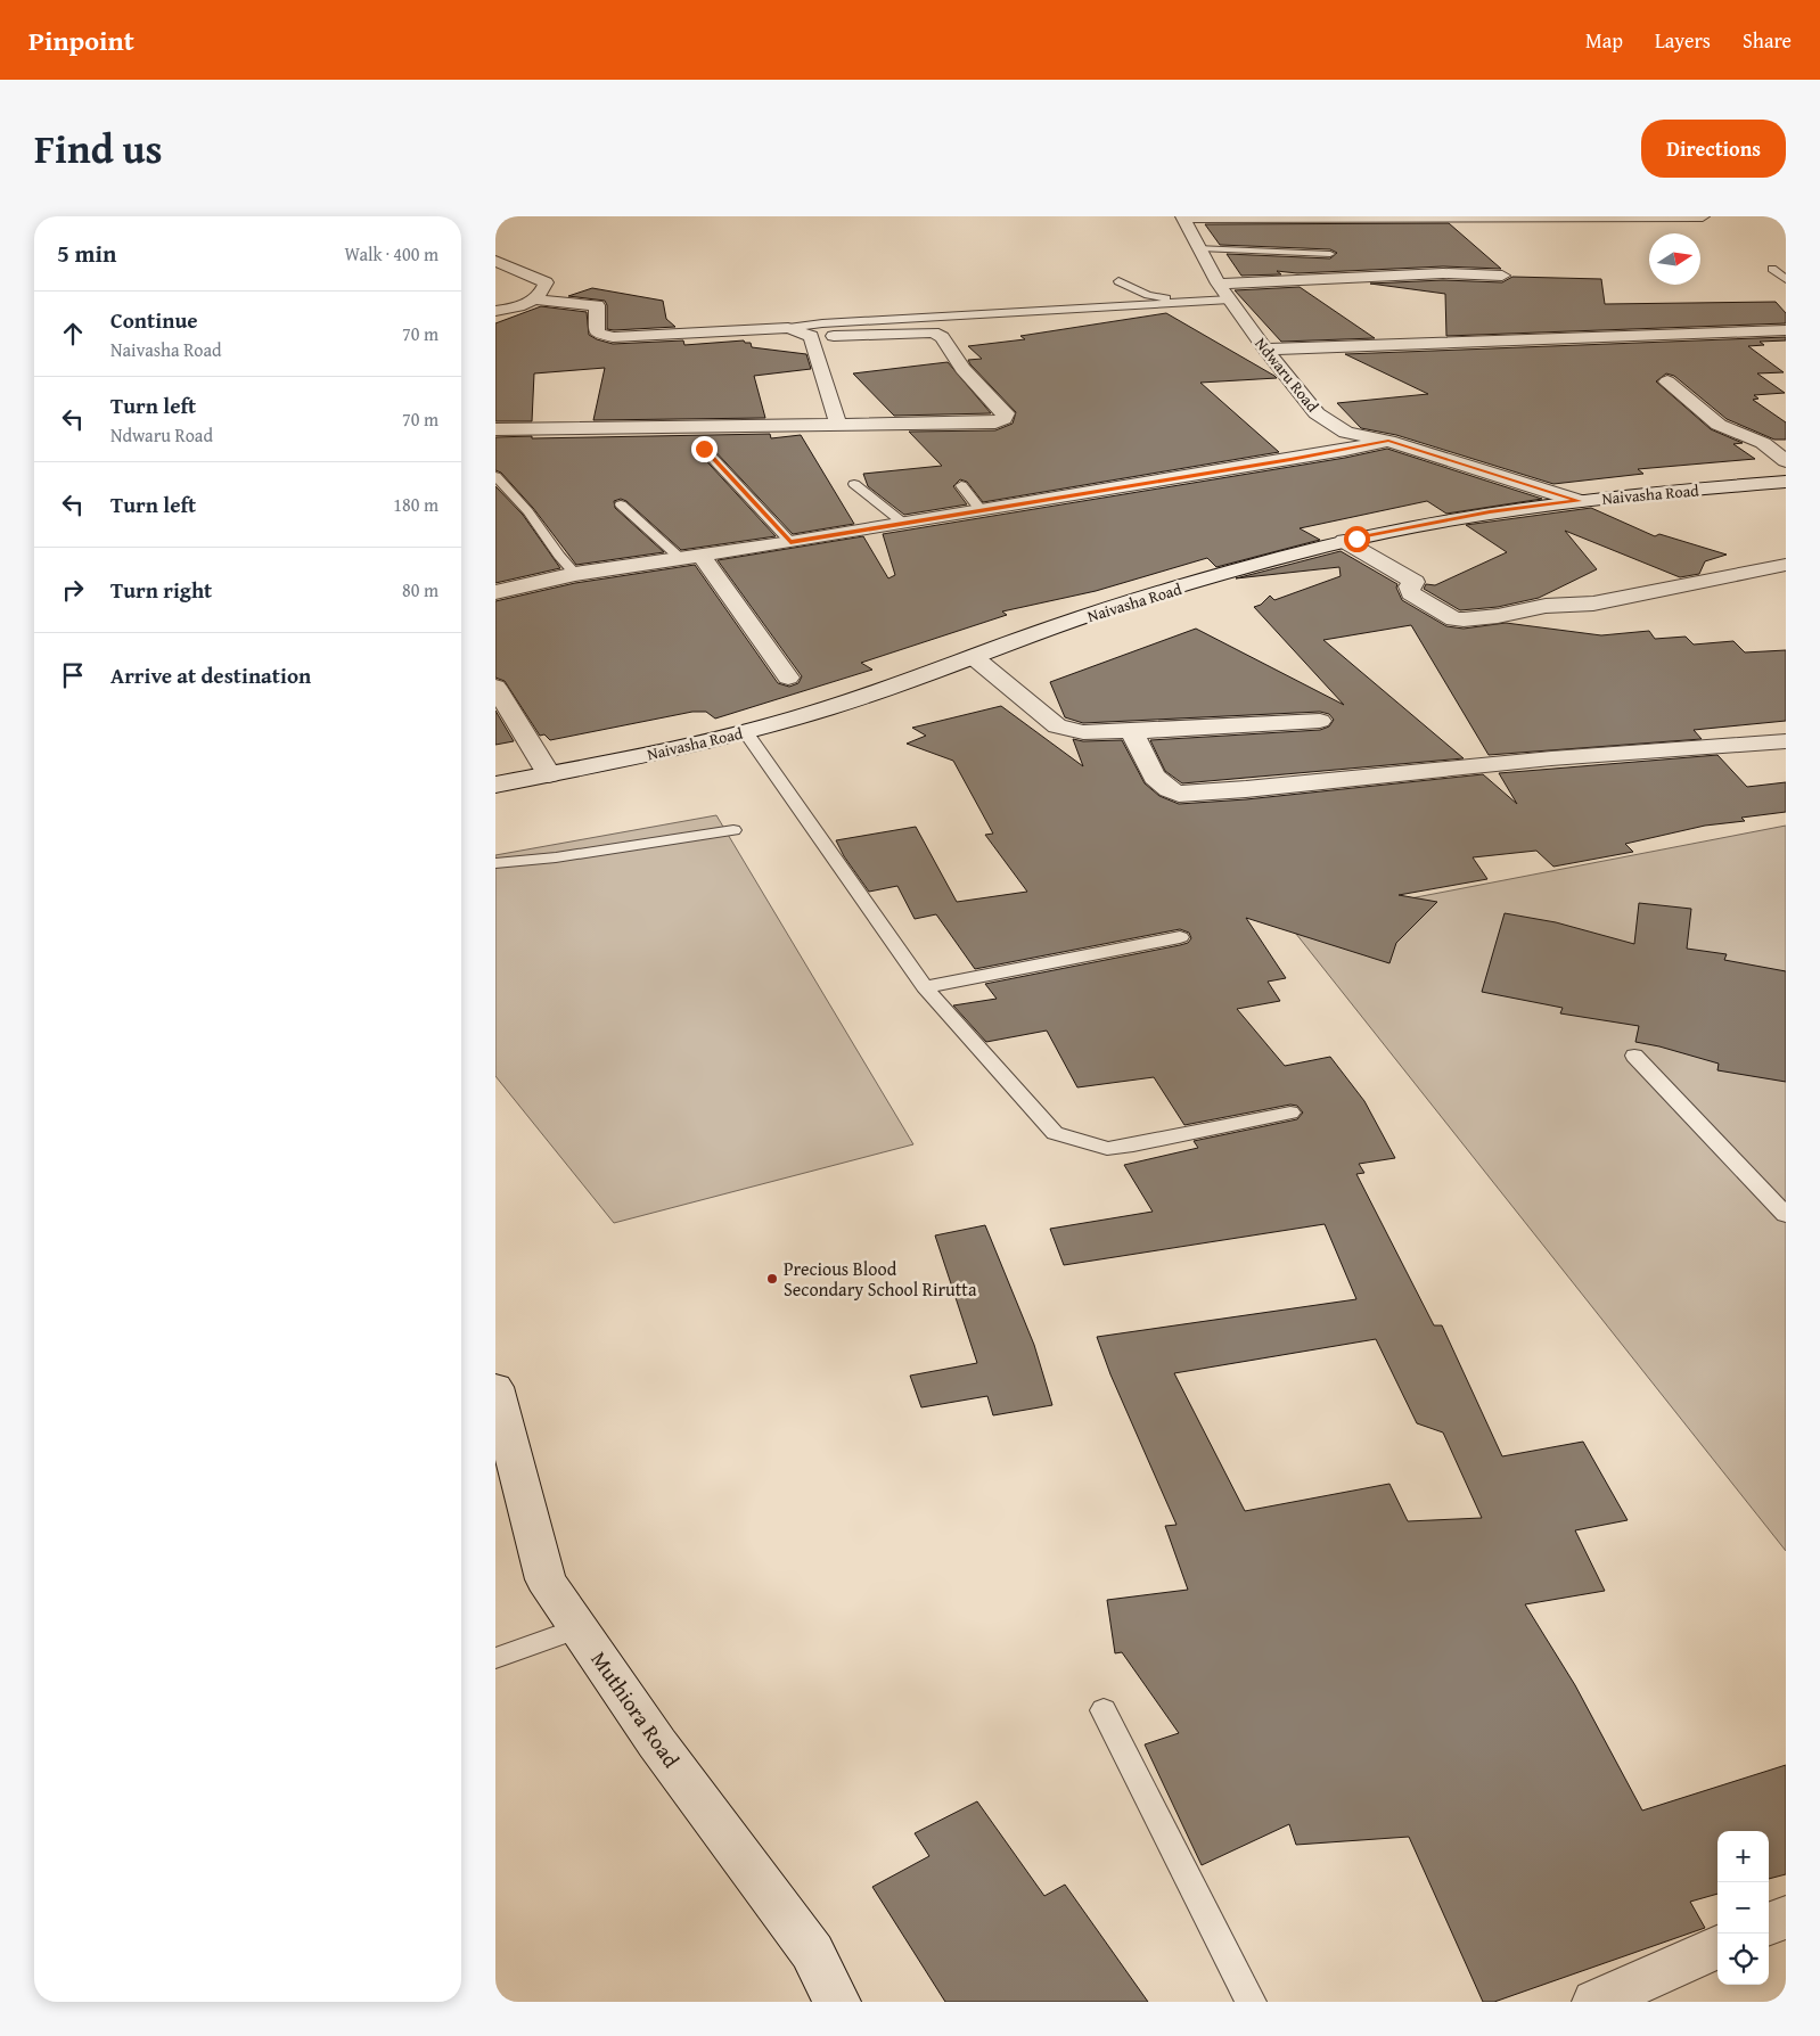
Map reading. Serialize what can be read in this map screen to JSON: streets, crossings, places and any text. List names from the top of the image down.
{
  "streets": {
    "street": ["Ndwaru Road", "Naivasha Road", "Muthiora Road"]
  },
  "crossings": [
    ["Ndwaru Road", "Naivasha Road"]
  ],
  "places": ["Precious Blood Secondary School Rirutta"],
  "north": "right",
  "page": {
    "header": "Pinpoint",
    "nav": ["Map", "Layers", "Share"],
    "title": "Find us",
    "buttons": "Directions",
    "heading": ["5 min", "Walk · 400 m"],
    "list": [
      ["Continue", "Naivasha Road", "70 m"],
      ["Turn left", "Ndwaru Road", "70 m"],
      ["Turn left", "180 m"],
      ["Turn right", "80 m"],
      "Arrive at destination"
    ],
    "map_buttons": ["+", "−"]
  }
}
